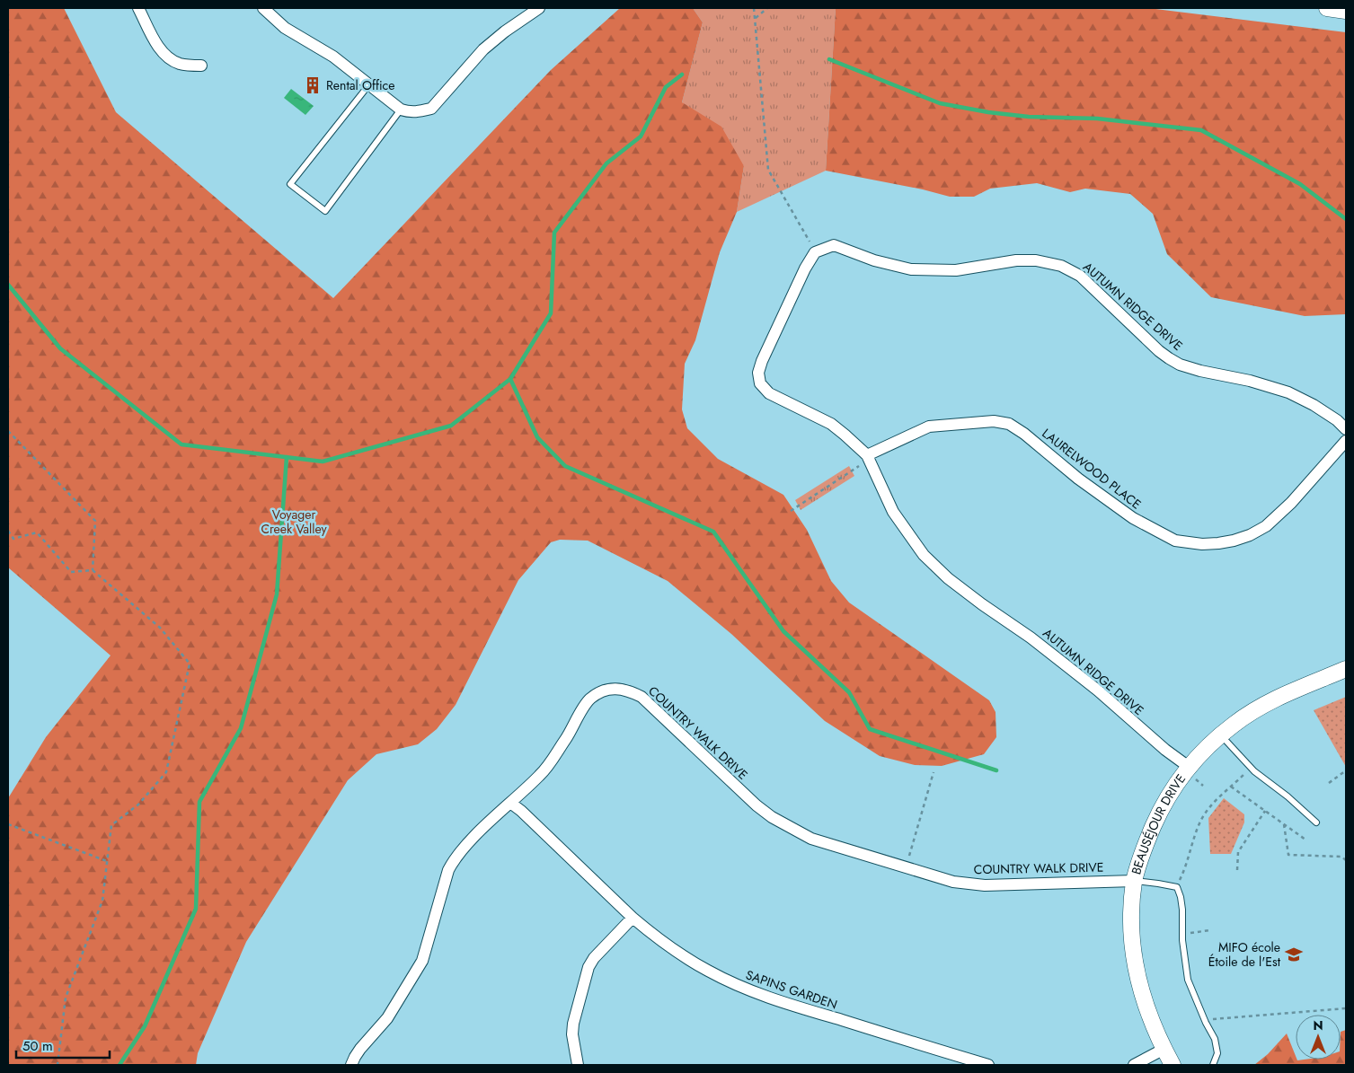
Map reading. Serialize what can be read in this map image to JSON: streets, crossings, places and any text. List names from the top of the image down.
{
  "streets": {
    "street": [
      "AUTUMN RIDGE DRIVE",
      "LAURELWOOD PLACE",
      "COUNTRY WALK DRIVE",
      "BEAUSÉJOUR DRIVE",
      "SAPINS GARDEN"
    ]
  },
  "crossings": [
    ["AUTUMN RIDGE DRIVE", "LAURELWOOD PLACE"],
    ["AUTUMN RIDGE DRIVE", "BEAUSÉJOUR DRIVE"],
    ["COUNTRY WALK DRIVE", "BEAUSÉJOUR DRIVE"],
    ["COUNTRY WALK DRIVE", "SAPINS GARDEN"]
  ],
  "parks": ["Voyager Creek Valley"],
  "places": {
    "building": ["Rental Office"],
    "school or university": ["MIFO école Étoile de l'Est"]
  },
  "scale_bar": "50 m",
  "north": "top"
}
